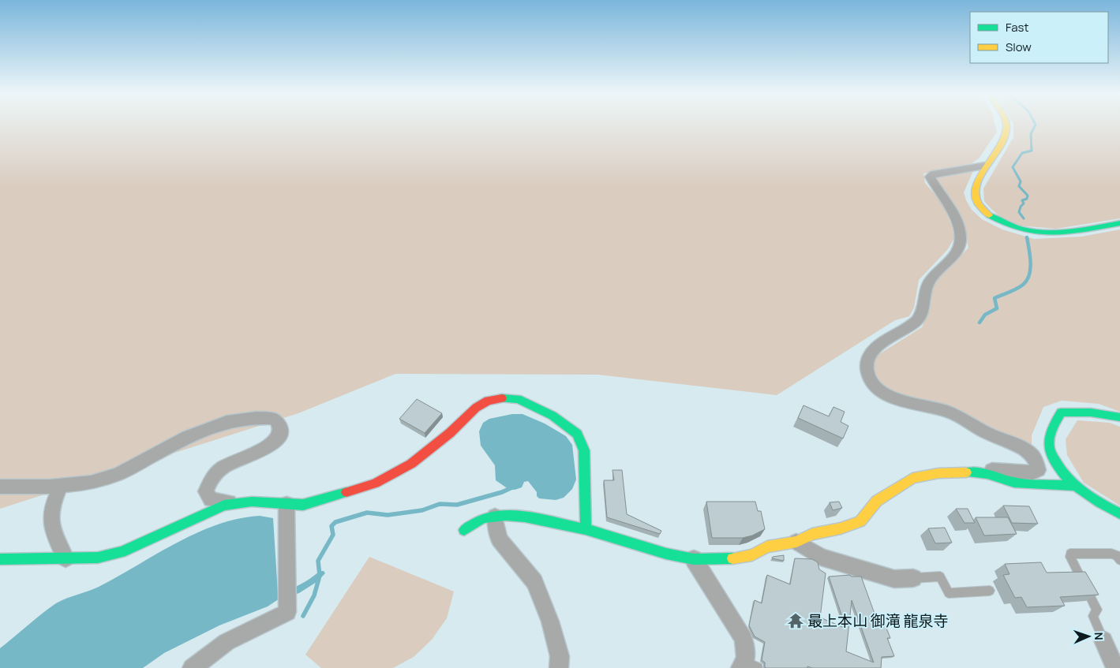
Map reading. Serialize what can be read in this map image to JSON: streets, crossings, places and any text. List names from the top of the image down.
{
  "places": {
    "temple": ["最上本山 御滝 龍泉寺"]
  },
  "legend": ["Fast", "Slow"],
  "north": "right"
}
